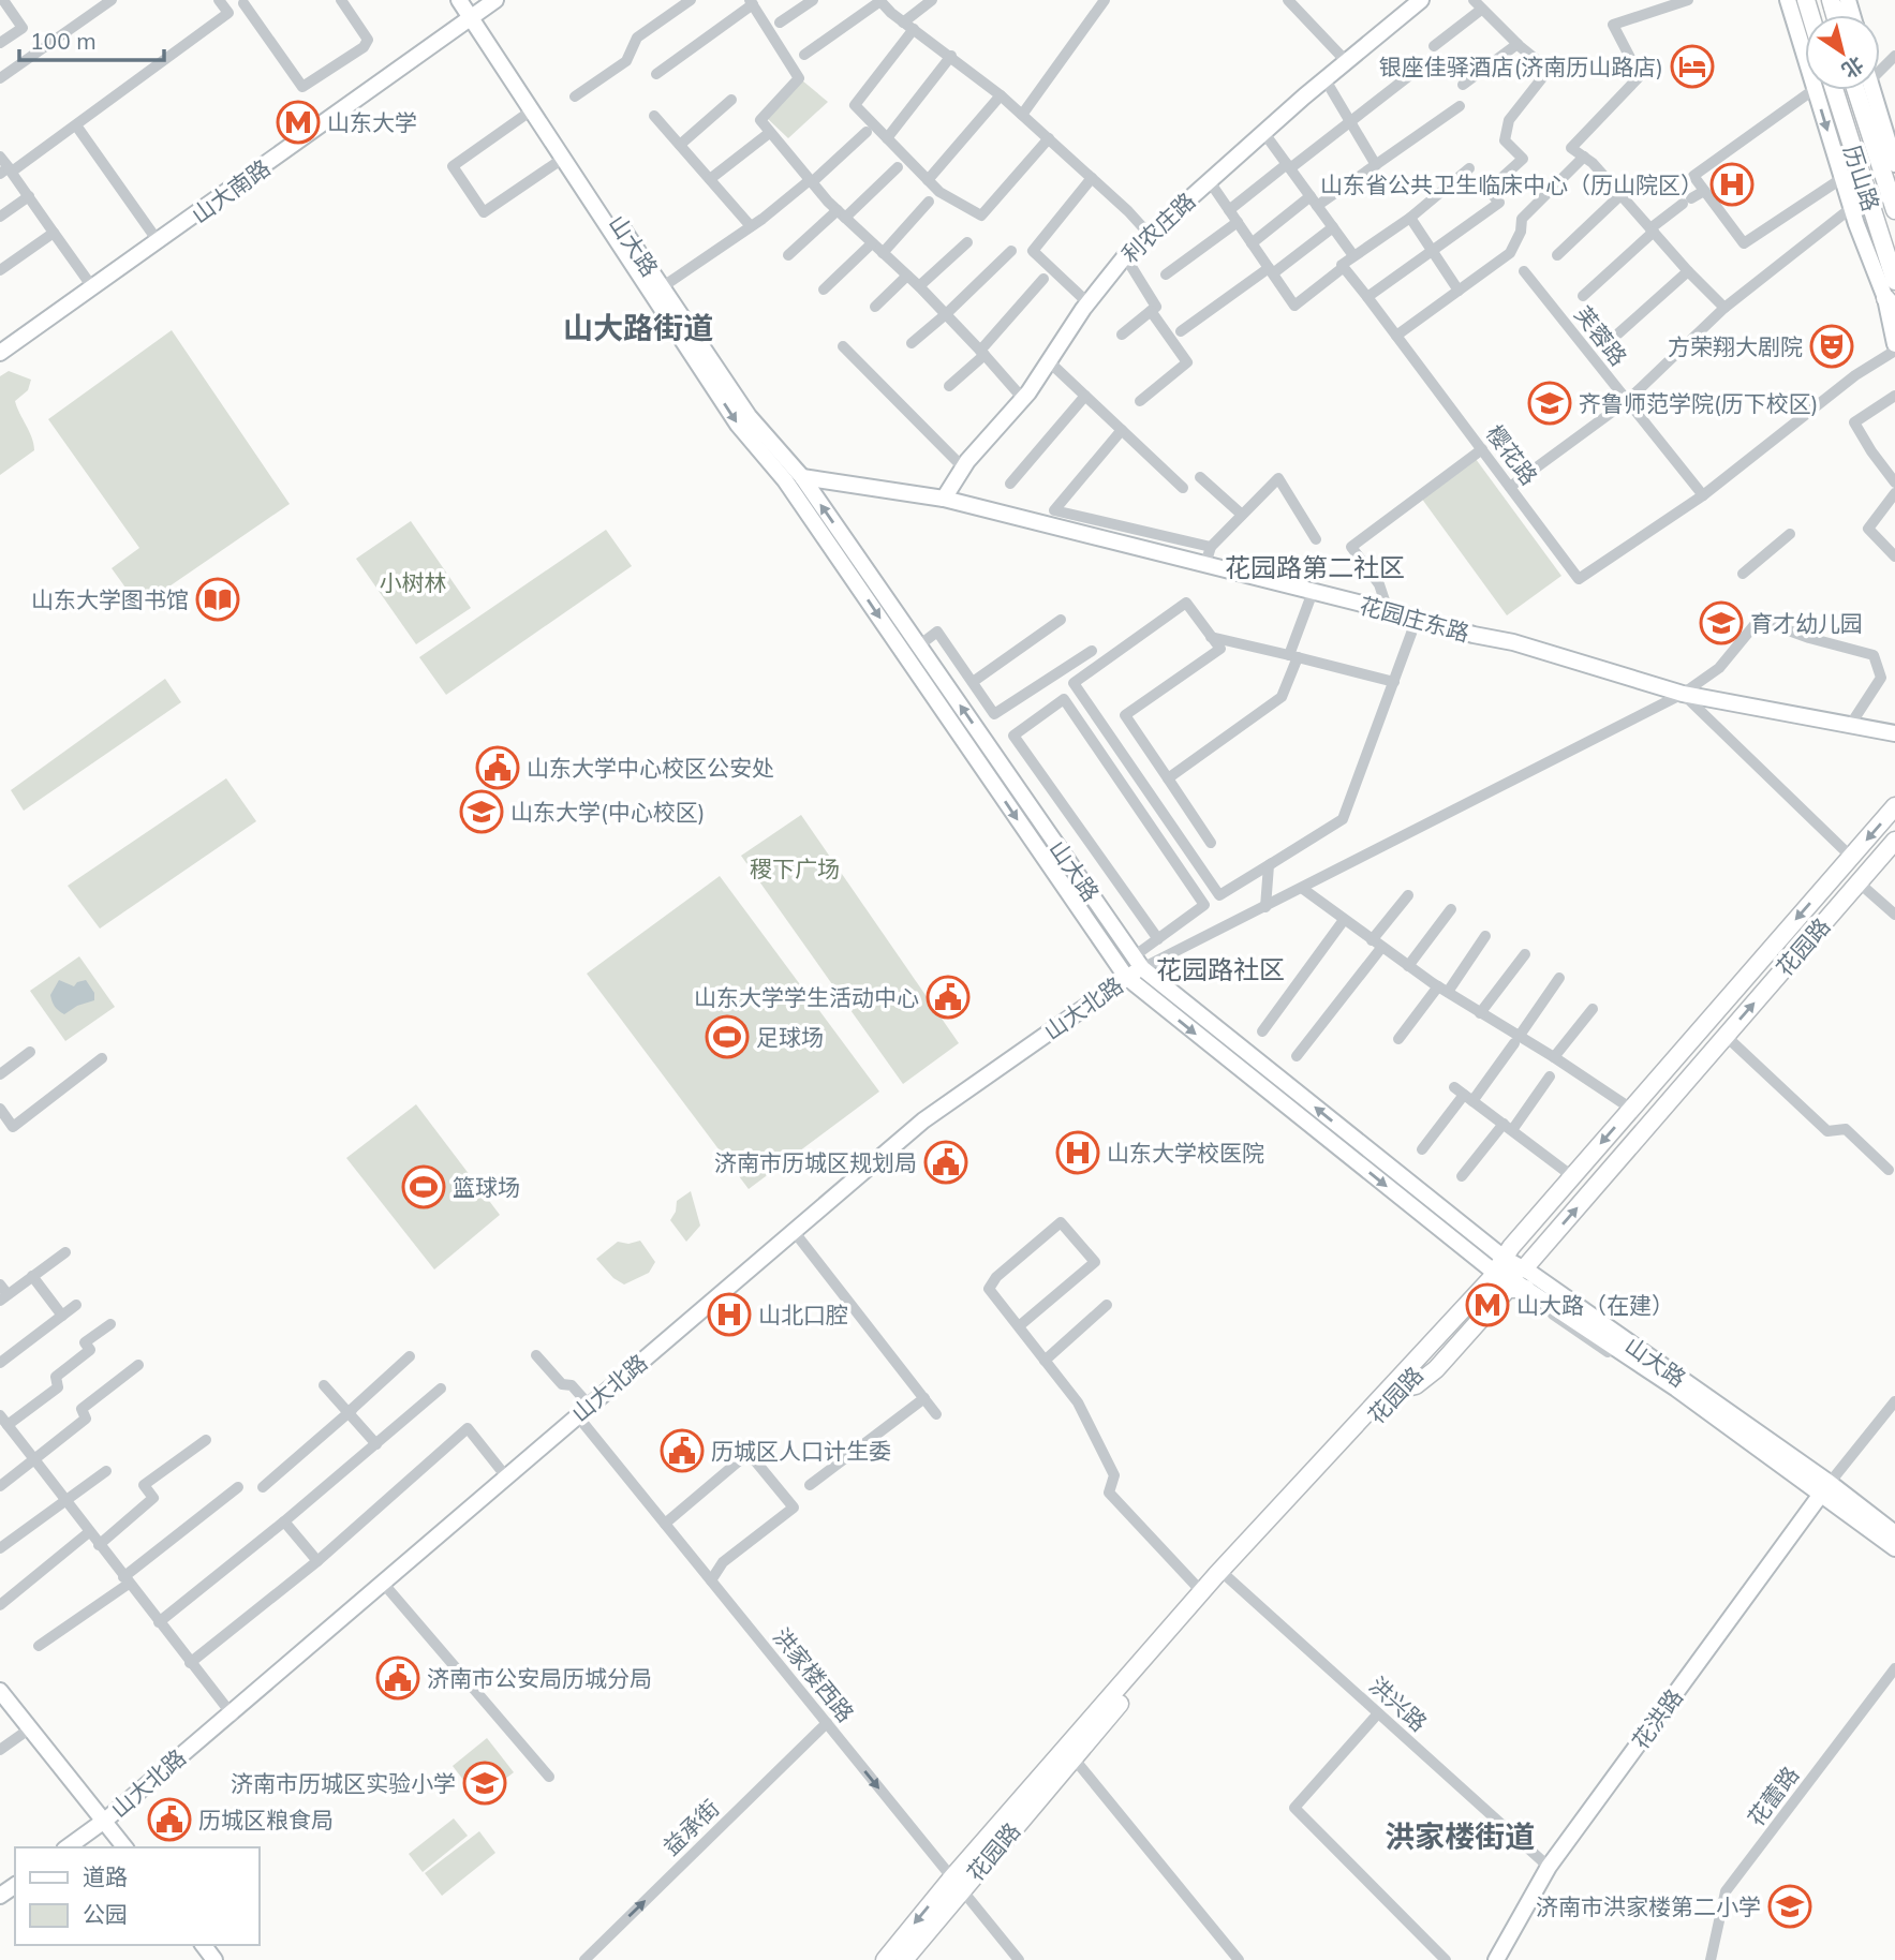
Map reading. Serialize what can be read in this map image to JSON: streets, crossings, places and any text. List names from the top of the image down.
{
  "streets": {
    "main road": [
      "历山路",
      "山大南路",
      "利农庄路",
      "山大路",
      "花园庄东路",
      "花园路",
      "山大北路",
      "花洪路"
    ],
    "street": [
      "芙蓉路",
      "樱花路",
      "洪家楼西路",
      "洪兴路",
      "花蕾路",
      "益承街"
    ]
  },
  "crossings": [
    ["山大南路", "山大路"],
    ["利农庄路", "花园庄东路"],
    ["山大路", "花园庄东路"],
    ["山大路", "花园路"],
    ["山大路", "山大北路"],
    ["山大路", "花洪路"],
    ["芙蓉路", "樱花路"],
    ["花园路", "洪家楼西路"],
    ["花园路", "洪兴路"],
    ["山大北路", "洪家楼西路"],
    ["洪家楼西路", "益承街"],
    ["洪兴路", "花洪路"]
  ],
  "one_way": ["益承街"],
  "districts": [
    "山大路街道",
    "花园路第二社区",
    "花园路社区",
    "洪家楼街道"
  ],
  "parks": ["小树林", "稷下广场"],
  "places": {
    "hotel": ["银座佳驿酒店(济南历山路店)"],
    "metro station": ["山东大学", "山大路（在建）"],
    "hospital": ["山东省公共卫生临床中心（历山院区）", "山东大学校医院", "山北口腔"],
    "theatre": ["方荣翔大剧院"],
    "school or university": [
      "齐鲁师范学院(历下校区)",
      "育才幼儿园",
      "山东大学(中心校区)",
      "济南市历城区实验小学",
      "济南市洪家楼第二小学"
    ],
    "library": ["山东大学图书馆"],
    "public building": [
      "山东大学中心校区公安处",
      "山东大学学生活动中心",
      "济南市历城区规划局",
      "历城区人口计生委",
      "济南市公安局历城分局",
      "历城区粮食局"
    ],
    "sports": ["足球场", "篮球场"]
  },
  "legend": ["道路", "公园"],
  "scale_bar": "100 m",
  "north": "bottom right"
}
